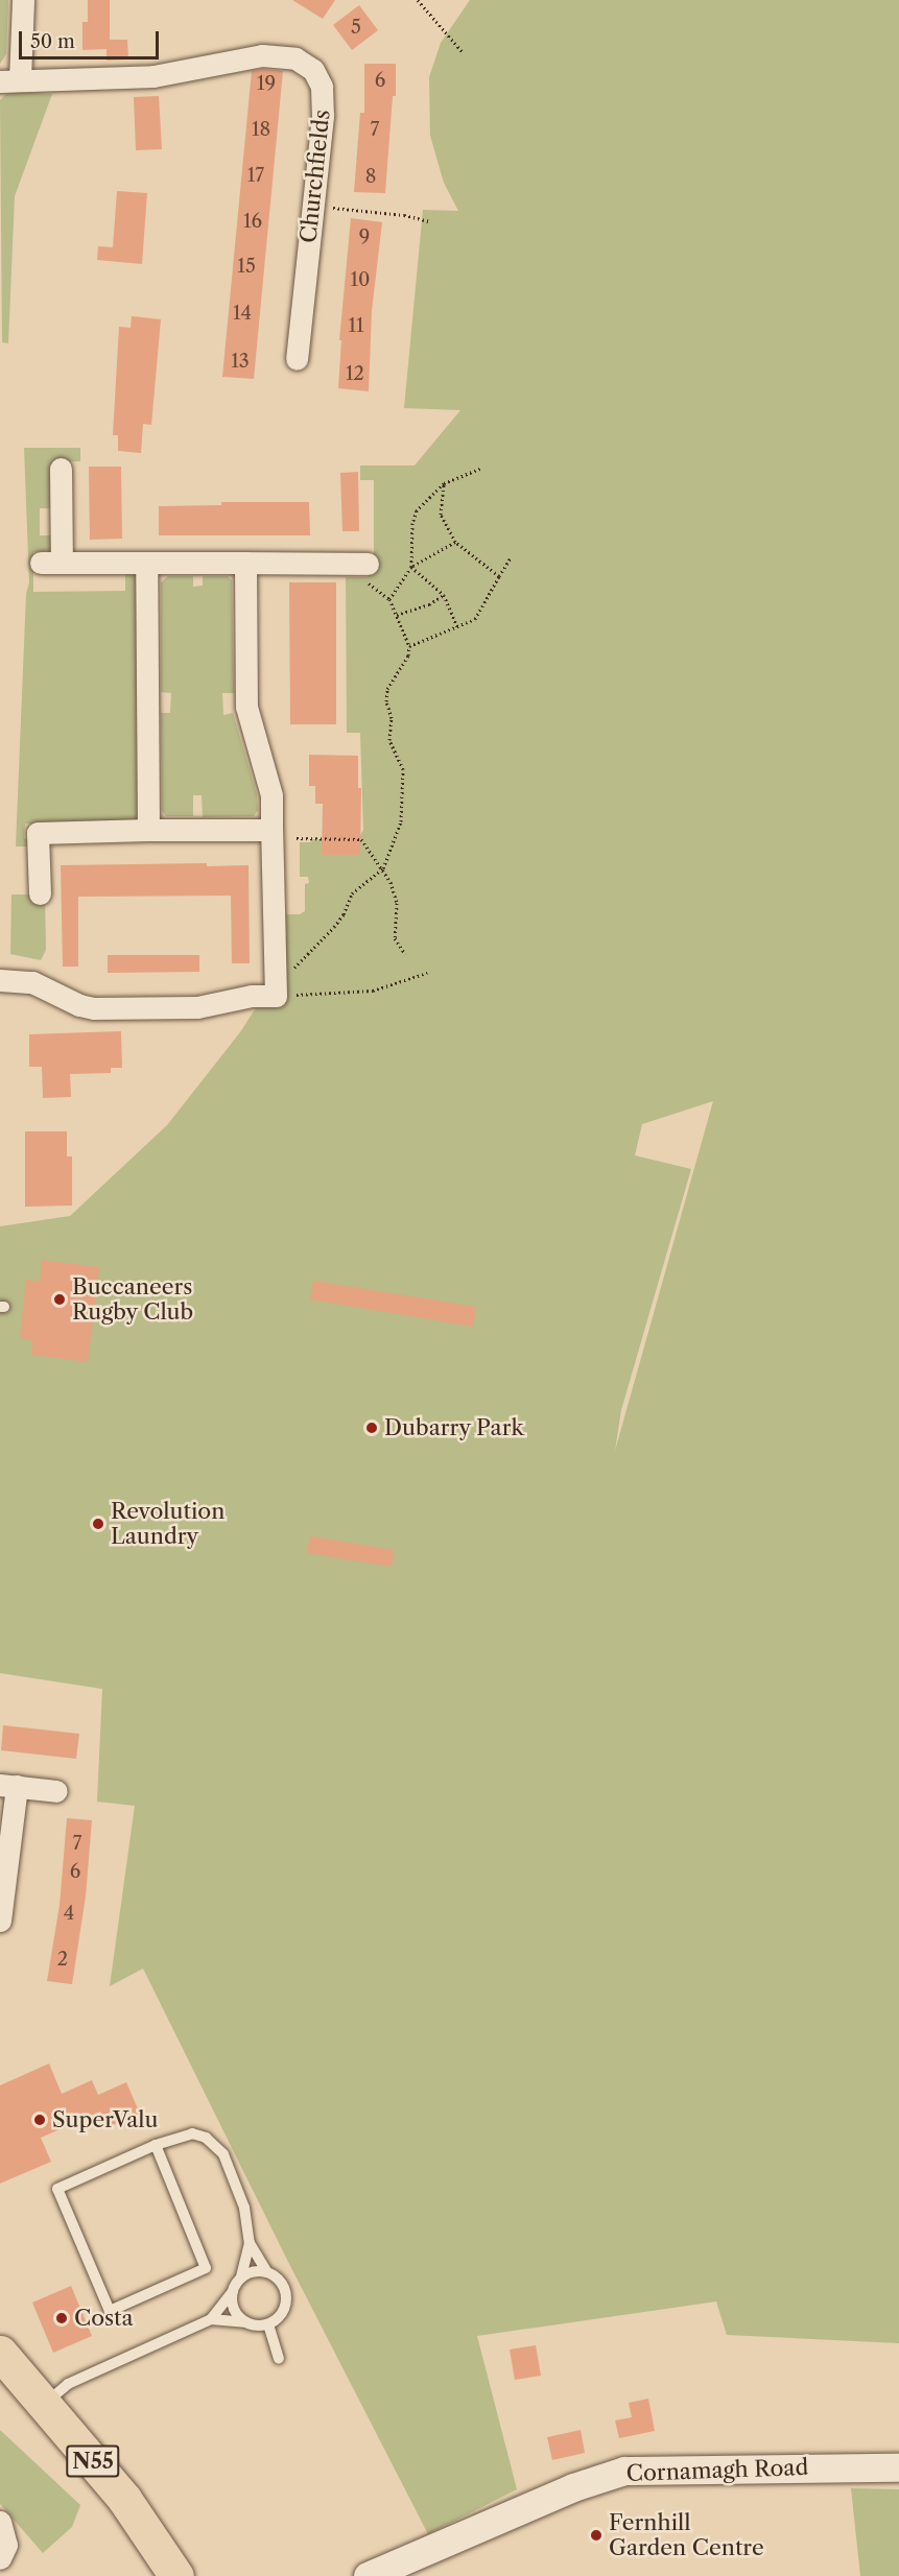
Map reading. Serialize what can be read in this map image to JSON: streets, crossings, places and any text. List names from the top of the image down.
{
  "streets": {
    "main road": ["N55"],
    "street": ["Churchfields", "Cornamagh Road"]
  },
  "places": [
    "Buccaneers Rugby Club",
    "Dubarry Park",
    "Revolution Laundry",
    "SuperValu",
    "Costa",
    "Fernhill Garden Centre"
  ],
  "house_numbers": [
    "5",
    "6",
    "19",
    "18",
    "7",
    "17",
    "8",
    "16",
    "9",
    "15",
    "10",
    "14",
    "11",
    "13",
    "12",
    "7",
    "6",
    "4",
    "2"
  ],
  "scale_bar": "50 m"
}
